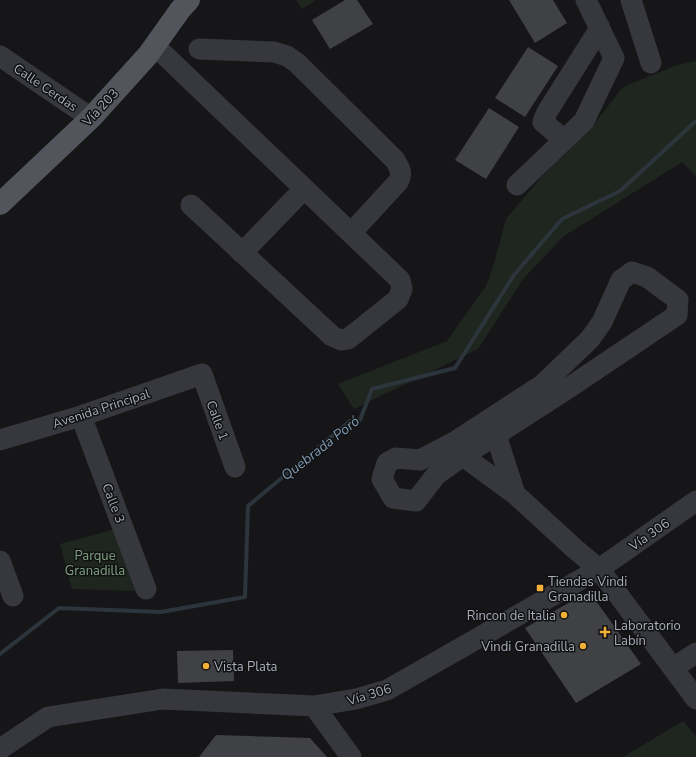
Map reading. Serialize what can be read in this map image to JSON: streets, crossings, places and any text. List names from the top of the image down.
{
  "streets": {
    "main road": ["Vía 203"],
    "street": [
      "Calle Cerdas",
      "Avenida Principal",
      "Calle 1",
      "Calle 3",
      "Vía 306"
    ]
  },
  "crossings": [
    ["Calle Cerdas", "Vía 203"],
    ["Avenida Principal", "Calle 1"],
    ["Avenida Principal", "Calle 3"]
  ],
  "water": ["Quebrada Poró"],
  "parks": ["Parque Granadilla"],
  "places": {
    "transit": ["Tiendas Vindi Granadilla"],
    "other": ["Rincon de Italia", "Vindi Granadilla", "Vista Plata"],
    "health": ["Laboratorio Labín"]
  }
}
